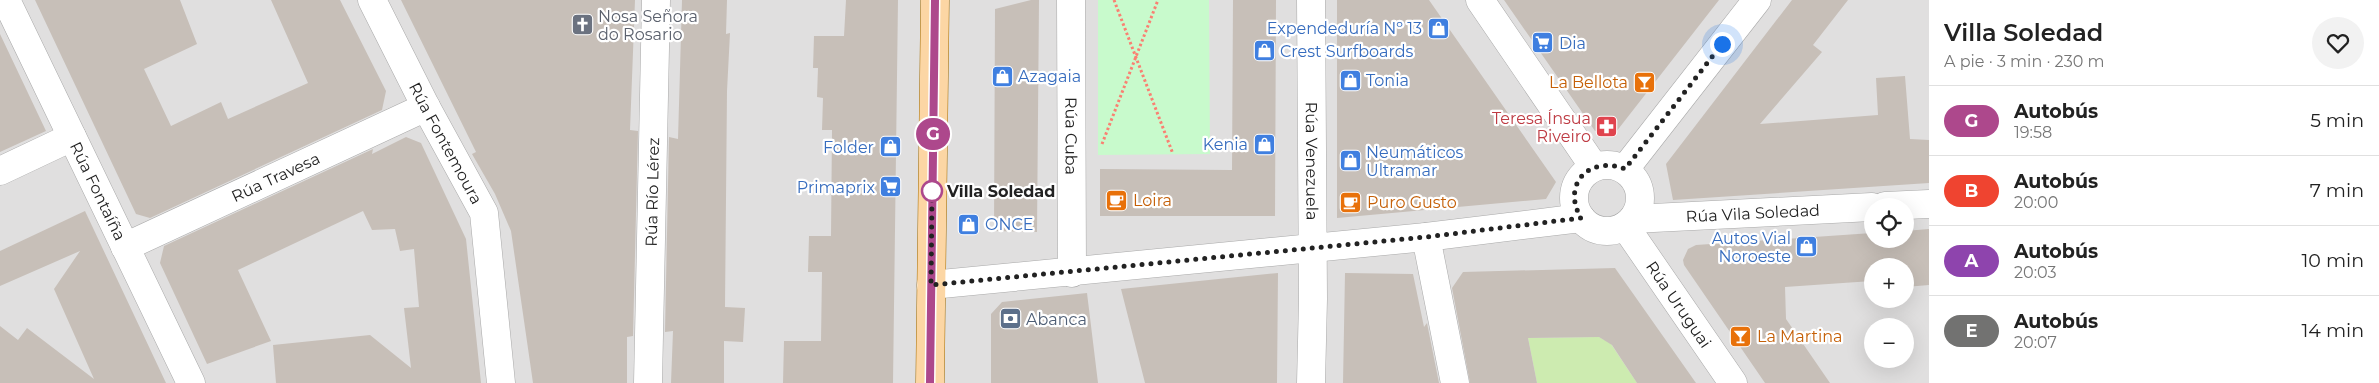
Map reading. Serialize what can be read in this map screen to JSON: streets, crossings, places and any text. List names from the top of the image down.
{
  "streets": {
    "street": [
      "Rúa Cuba",
      "Rúa Fontemoura",
      "Rúa Venezuela",
      "Rúa Travesa",
      "Rúa Fontaíña",
      "Rúa Río Lérez",
      "Rúa Vila Soledad",
      "Rúa Uruguai"
    ]
  },
  "crossings": [
    ["Rúa Fontemoura", "Rúa Travesa"],
    ["Rúa Travesa", "Rúa Fontaíña"],
    ["Rúa Vila Soledad", "Rúa Uruguai"]
  ],
  "places": {
    "church": ["Nosa Señora do Rosario"],
    "shop": [
      "Expendeduría Nº 13",
      "Crest Surfboards",
      "Azagaia",
      "Tonia",
      "Kenia",
      "Folder",
      "Neumáticos Ultramar",
      "ONCE",
      "Autos Vial Noroeste"
    ],
    "supermarket": ["Dia", "Primaprix"],
    "bar": ["La Bellota", "La Martina"],
    "pharmacy": ["Teresa Ínsua Riveiro"],
    "other": ["Villa Soledad"],
    "cafe": ["Loira", "Puro Gusto"],
    "bank": ["Abanca"]
  },
  "lines": ["bus line G"],
  "page": {
    "on_map": "G",
    "heading": ["Villa Soledad", "A pie · 3 min · 230 m"],
    "list": [
      {
        "mark": "G",
        "name": "Autobús",
        "note": "19:58",
        "value": "5 min"
      },
      {
        "mark": "B",
        "name": "Autobús",
        "note": "20:00",
        "value": "7 min"
      },
      {
        "mark": "A",
        "name": "Autobús",
        "note": "20:03",
        "value": "10 min"
      },
      {
        "mark": "E",
        "name": "Autobús",
        "note": "20:07",
        "value": "14 min"
      }
    ],
    "map_buttons": ["+", "−"]
  }
}
